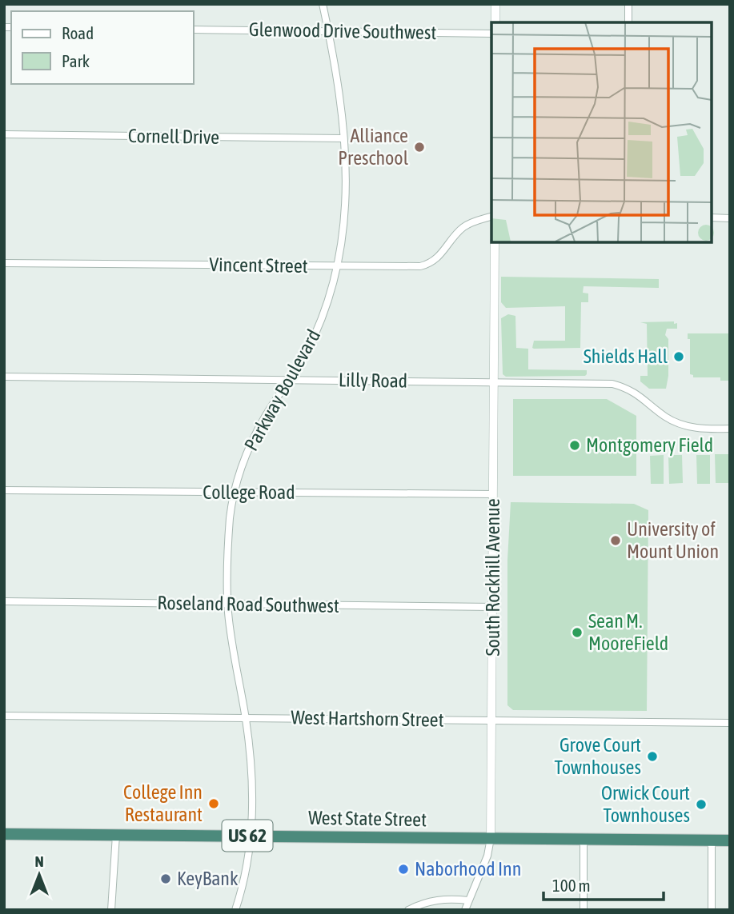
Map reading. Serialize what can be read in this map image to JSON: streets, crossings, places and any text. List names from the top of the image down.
{
  "streets": {
    "highway": ["West State Street", "US 62"],
    "street": [
      "Glenwood Drive Southwest",
      "Cornell Drive",
      "Vincent Street",
      "Lilly Road",
      "Parkway Boulevard",
      "College Road",
      "South Rockhill Avenue",
      "Roseland Road Southwest",
      "West Hartshorn Street"
    ]
  },
  "crossings": [
    ["Glenwood Drive Southwest", "Parkway Boulevard"],
    ["Cornell Drive", "Parkway Boulevard"],
    ["Vincent Street", "Parkway Boulevard"],
    ["Lilly Road", "Parkway Boulevard"],
    ["Lilly Road", "South Rockhill Avenue"],
    ["Parkway Boulevard", "College Road"],
    ["Parkway Boulevard", "Roseland Road Southwest"],
    ["Parkway Boulevard", "West Hartshorn Street"],
    ["Parkway Boulevard", "West State Street"],
    ["College Road", "South Rockhill Avenue"],
    ["South Rockhill Avenue", "Roseland Road Southwest"],
    ["South Rockhill Avenue", "West Hartshorn Street"],
    ["South Rockhill Avenue", "West State Street"]
  ],
  "places": [
    "Alliance Preschool",
    "Shields Hall",
    "Montgomery Field",
    "University of Mount Union",
    "Sean M. MooreField",
    "Grove Court Townhouses",
    "College Inn Restaurant",
    "Orwick Court Townhouses",
    "Naborhood Inn",
    "KeyBank"
  ],
  "legend": ["Road", "Park"],
  "scale_bar": "100 m",
  "north": "top"
}
